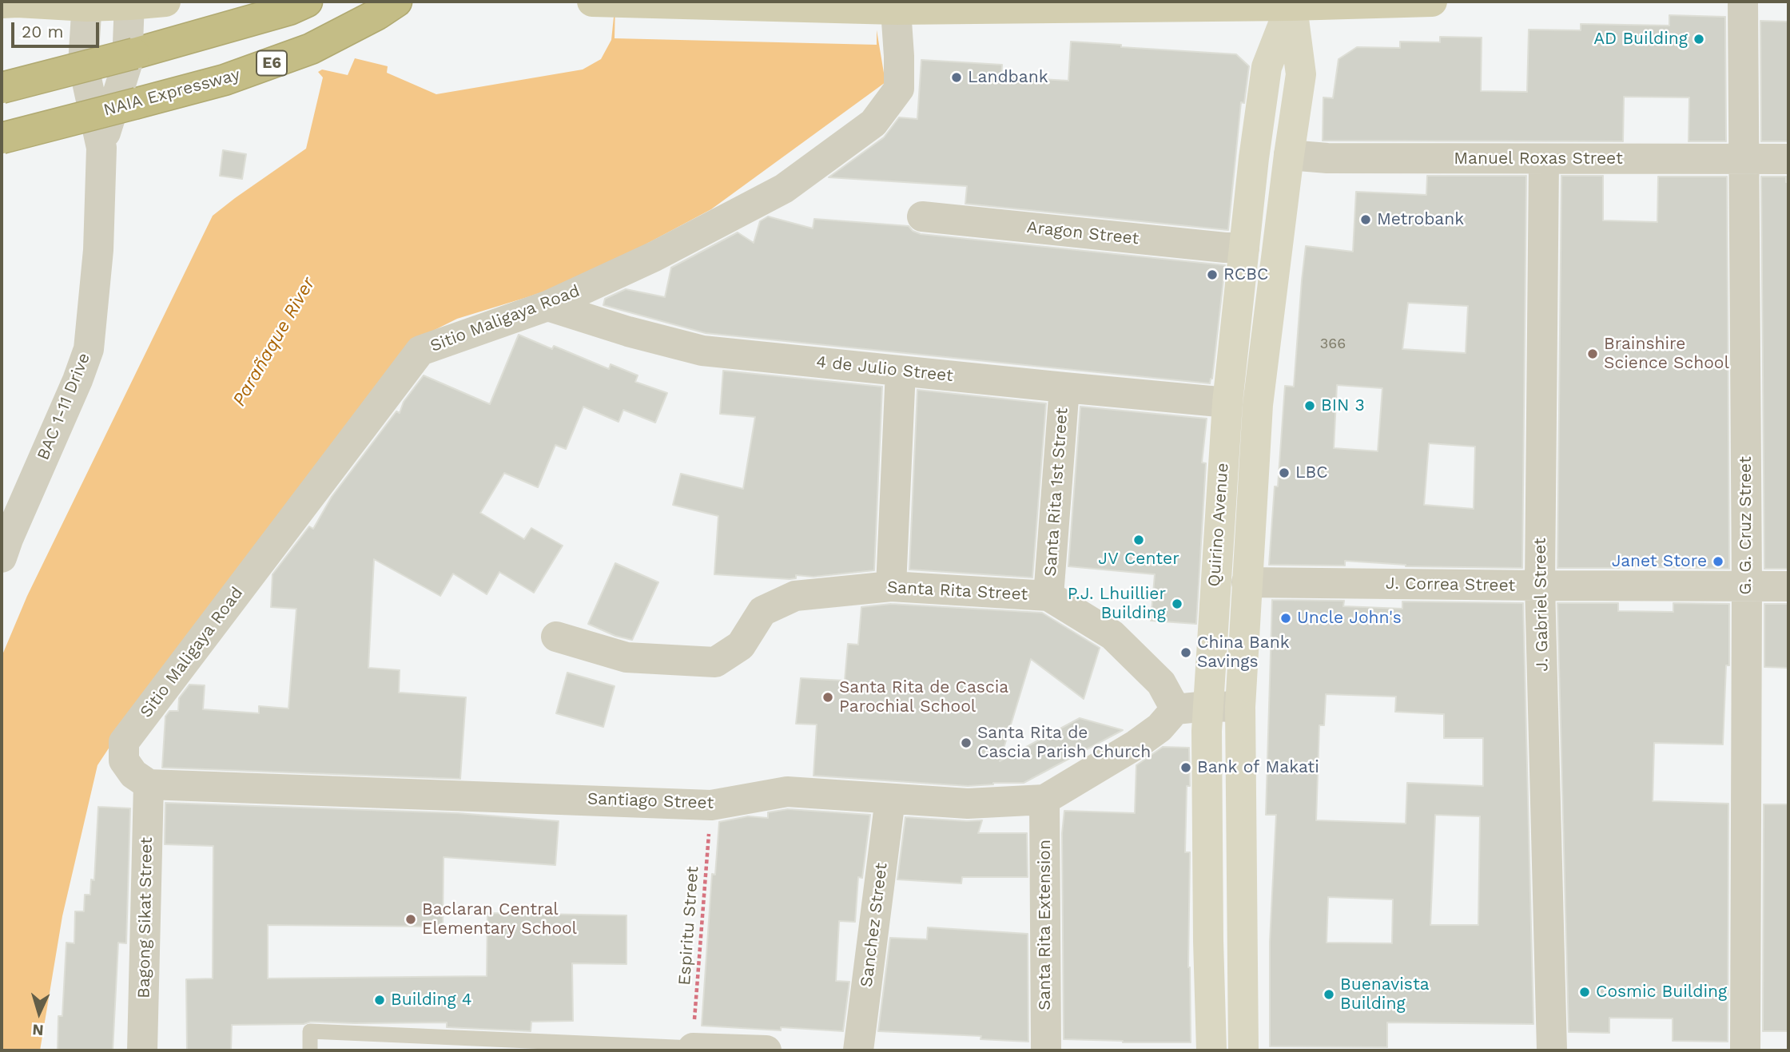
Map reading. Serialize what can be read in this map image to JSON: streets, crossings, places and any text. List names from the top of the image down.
{
  "streets": {
    "highway": ["E6", "NAIA Expressway"],
    "main road": ["Quirino Avenue"],
    "street": [
      "Manuel Roxas Street",
      "Aragon Street",
      "Sitio Maligaya Road",
      "4 de Julio Street",
      "BAC 1-11 Drive",
      "Santa Rita 1st Street",
      "G. G. Cruz Street",
      "J. Correa Street",
      "Santa Rita Street",
      "J. Gabriel Street",
      "Santiago Street",
      "Bagong Sikat Street",
      "Sanchez Street",
      "Santa Rita Extension"
    ],
    "path": ["Espiritu Street"]
  },
  "crossings": [
    ["Manuel Roxas Street", "Quirino Avenue"],
    ["Manuel Roxas Street", "G. G. Cruz Street"],
    ["Manuel Roxas Street", "J. Gabriel Street"],
    ["Aragon Street", "Quirino Avenue"],
    ["Sitio Maligaya Road", "4 de Julio Street"],
    ["Sitio Maligaya Road", "Santiago Street"],
    ["Sitio Maligaya Road", "Bagong Sikat Street"],
    ["4 de Julio Street", "Santa Rita 1st Street"],
    ["4 de Julio Street", "Quirino Avenue"],
    ["Santa Rita 1st Street", "Santa Rita Street"],
    ["Quirino Avenue", "J. Correa Street"],
    ["G. G. Cruz Street", "J. Correa Street"],
    ["J. Correa Street", "J. Gabriel Street"],
    ["Santa Rita Street", "Santiago Street"],
    ["Santiago Street", "Bagong Sikat Street"],
    ["Santiago Street", "Sanchez Street"],
    ["Santiago Street", "Santa Rita Extension"],
    ["Santiago Street", "Espiritu Street"]
  ],
  "water": ["Parañaque River"],
  "places": [
    "AD Building",
    "Landbank",
    "Metrobank",
    "RCBC",
    "Brainshire Science School",
    "BIN 3",
    "LBC",
    "JV Center",
    "Janet Store",
    "P.J. Lhuillier Building",
    "Uncle John's",
    "China Bank Savings",
    "Santa Rita de Cascia Parochial School",
    "Santa Rita de Cascia Parish Church",
    "Bank of Makati",
    "Baclaran Central Elementary School",
    "Cosmic Building",
    "Buenavista Building",
    "Building 4"
  ],
  "house_numbers": ["366"],
  "scale_bar": "20 m",
  "north": "bottom"
}
